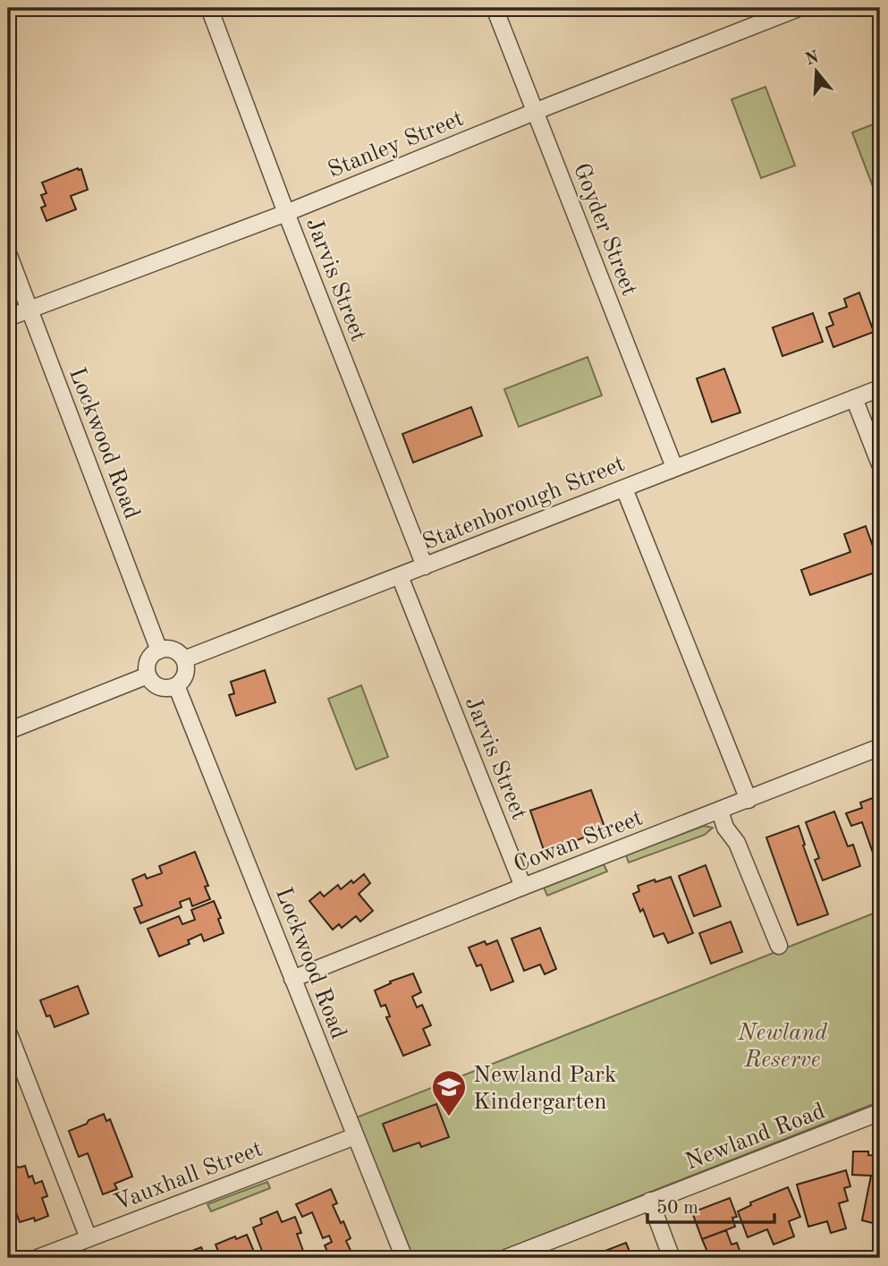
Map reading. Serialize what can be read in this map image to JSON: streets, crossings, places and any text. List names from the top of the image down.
{
  "streets": {
    "street": [
      "Stanley Street",
      "Goyder Street",
      "Jarvis Street",
      "Lockwood Road",
      "Statenborough Street",
      "Cowan Street",
      "Newland Road",
      "Vauxhall Street"
    ]
  },
  "crossings": [
    ["Stanley Street", "Goyder Street"],
    ["Stanley Street", "Jarvis Street"],
    ["Stanley Street", "Lockwood Road"],
    ["Goyder Street", "Statenborough Street"],
    ["Jarvis Street", "Statenborough Street"],
    ["Jarvis Street", "Cowan Street"],
    ["Lockwood Road", "Statenborough Street"],
    ["Lockwood Road", "Cowan Street"],
    ["Lockwood Road", "Vauxhall Street"]
  ],
  "parks": ["Newland Reserve"],
  "places": {
    "school or university": ["Newland Park Kindergarten"]
  },
  "scale_bar": "50 m",
  "north": "top"
}
